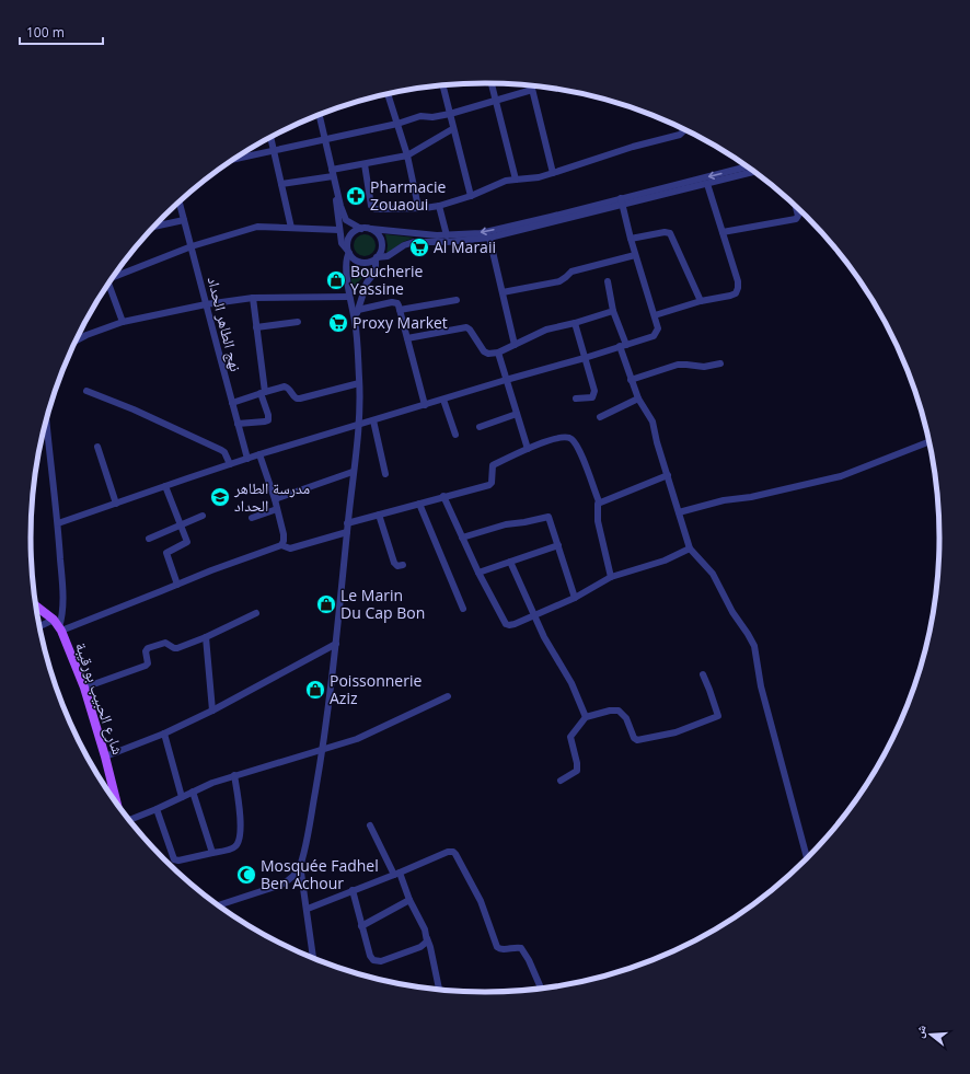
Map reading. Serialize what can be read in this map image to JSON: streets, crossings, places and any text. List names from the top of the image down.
{
  "streets": {
    "main road": ["شارع الحبيب بورقيبة"],
    "street": ["نهج الطاهر الحداد"]
  },
  "places": {
    "pharmacy": ["Pharmacie Zouaoui"],
    "supermarket": ["Al Maraii", "Proxy Market"],
    "shop": ["Boucherie Yassine", "Le Marin Du Cap Bon", "Poissonnerie Aziz"],
    "school or university": ["مدرسة الطاهر الحداد"],
    "mosque": ["Mosquée Fadhel Ben Achour"]
  },
  "scale_bar": "100 m",
  "north": "left"
}
